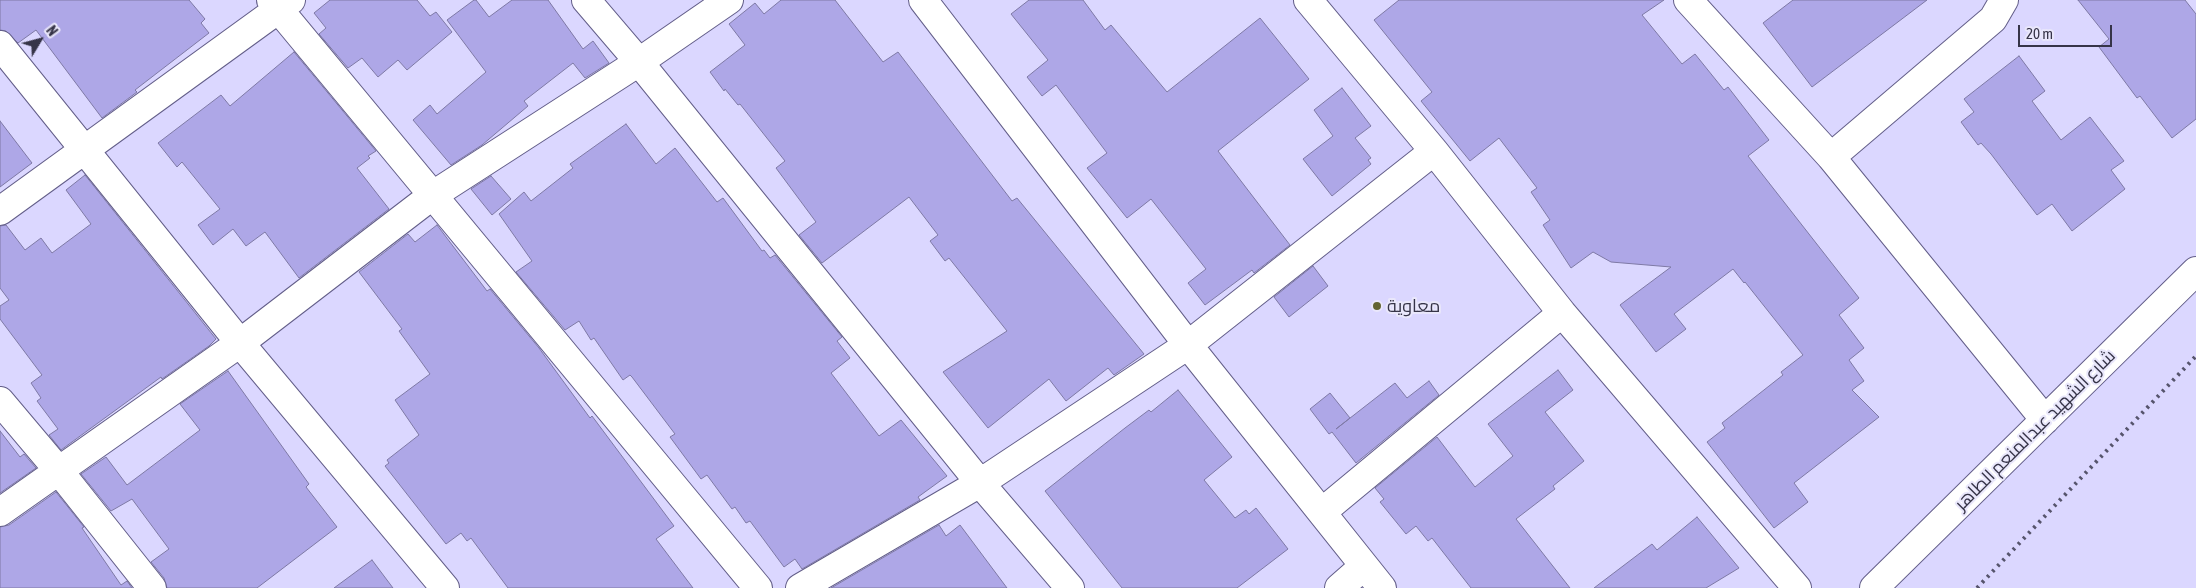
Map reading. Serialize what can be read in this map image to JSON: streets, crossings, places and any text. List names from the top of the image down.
{
  "streets": {
    "street": ["شارع الشهيد عبدالمنعم الطاهر"]
  },
  "places": ["معاوية"],
  "scale_bar": "20 m",
  "north": "top right"
}
